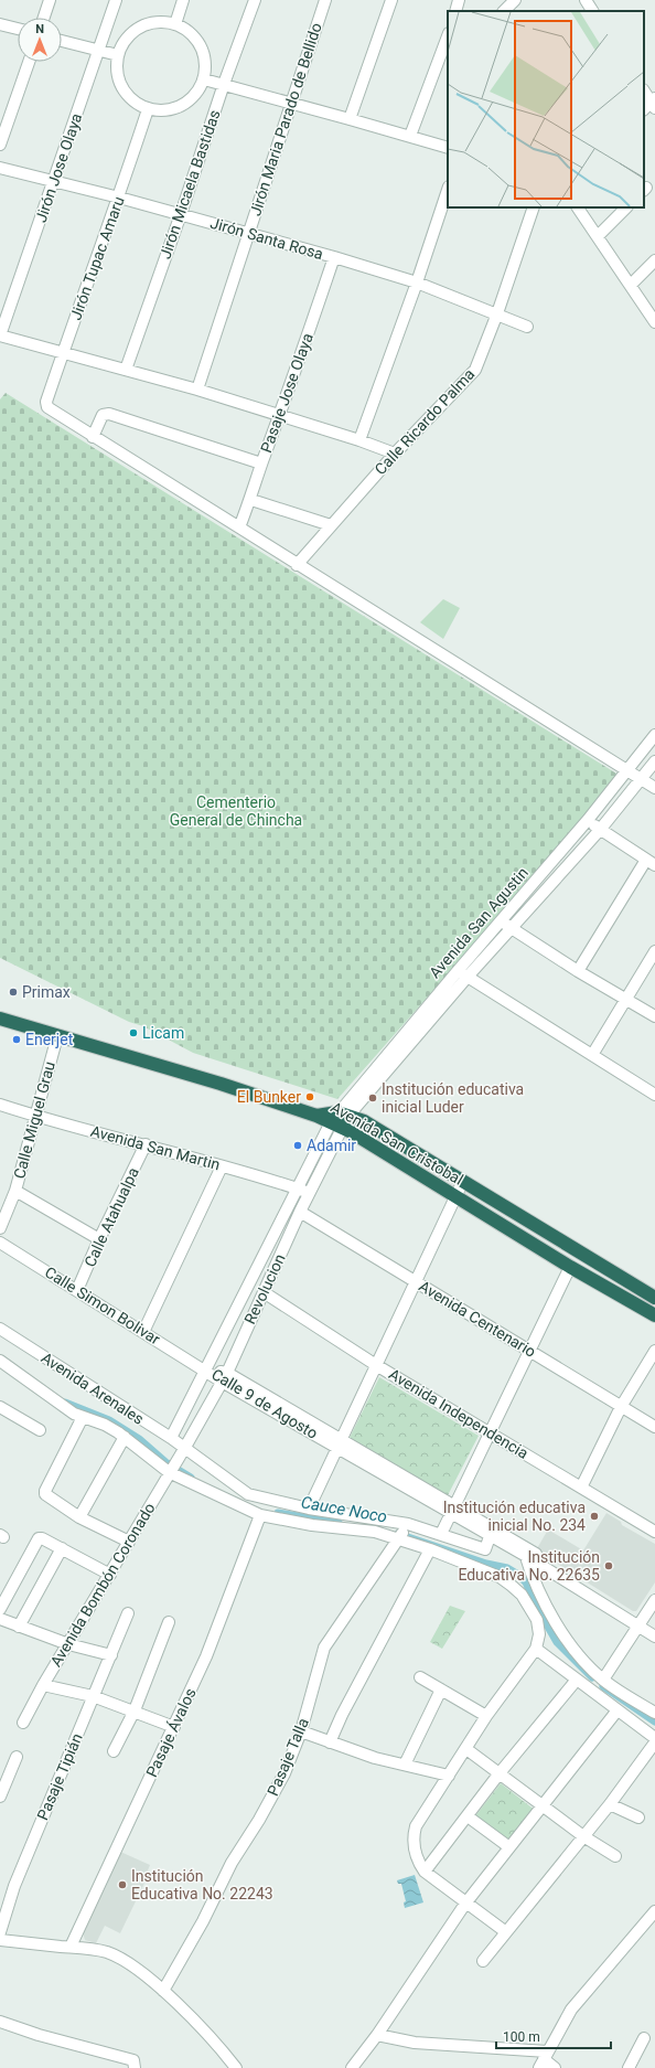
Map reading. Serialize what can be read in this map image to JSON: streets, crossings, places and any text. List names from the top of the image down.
{
  "streets": {
    "highway": ["Avenida San Cristobal"],
    "street": [
      "Jirón Maria Parado de Bellido",
      "Jirón Jose Olaya",
      "Jirón Micaela Bastidas",
      "Jirón Santa Rosa",
      "Jirón Tupac Amaru",
      "Pasaje Jose Olaya",
      "Calle Ricardo Palma",
      "Avenida San Agustin",
      "Calle Miguel Grau",
      "Avenida San Martin",
      "Calle Atahualpa",
      "Revolucion",
      "Calle Simon Bolivar",
      "Avenida Centenario",
      "Avenida Arenales",
      "Calle 9 de Agosto",
      "Avenida Independencia",
      "Avenida Bombón Coronado",
      "Pasaje Ávalos",
      "Pasaje Talla",
      "Pasaje Tipián"
    ]
  },
  "crossings": [
    ["Jirón Maria Parado de Bellido", "Jirón Santa Rosa"],
    ["Jirón Jose Olaya", "Jirón Santa Rosa"],
    ["Jirón Micaela Bastidas", "Jirón Santa Rosa"],
    ["Jirón Santa Rosa", "Jirón Tupac Amaru"],
    ["Jirón Santa Rosa", "Pasaje Jose Olaya"],
    ["Jirón Santa Rosa", "Calle Ricardo Palma"],
    ["Avenida San Agustin", "Avenida San Cristobal"],
    ["Avenida San Agustin", "Revolucion"],
    ["Calle Miguel Grau", "Avenida San Cristobal"],
    ["Calle Miguel Grau", "Avenida San Martin"],
    ["Avenida San Cristobal", "Revolucion"],
    ["Avenida San Martin", "Calle Atahualpa"],
    ["Avenida San Martin", "Revolucion"],
    ["Calle Atahualpa", "Calle Simon Bolivar"],
    ["Revolucion", "Calle Simon Bolivar"],
    ["Revolucion", "Avenida Centenario"],
    ["Revolucion", "Avenida Arenales"],
    ["Revolucion", "Calle 9 de Agosto"],
    ["Revolucion", "Avenida Independencia"],
    ["Revolucion", "Avenida Bombón Coronado"],
    ["Calle Simon Bolivar", "Calle 9 de Agosto"],
    ["Avenida Arenales", "Avenida Bombón Coronado"],
    ["Avenida Arenales", "Pasaje Ávalos"],
    ["Avenida Arenales", "Pasaje Talla"]
  ],
  "water": ["Cauce Noco"],
  "parks": ["Cementerio General de Chincha"],
  "places": [
    "Primax",
    "Licam",
    "Enerjet",
    "El Bunker",
    "Institución educativa inicial Luder",
    "Adamir",
    "Institución educativa inicial No. 234",
    "Institución Educativa No. 22635",
    "Institución Educativa No. 22243"
  ],
  "scale_bar": "100 m",
  "north": "top"
}
